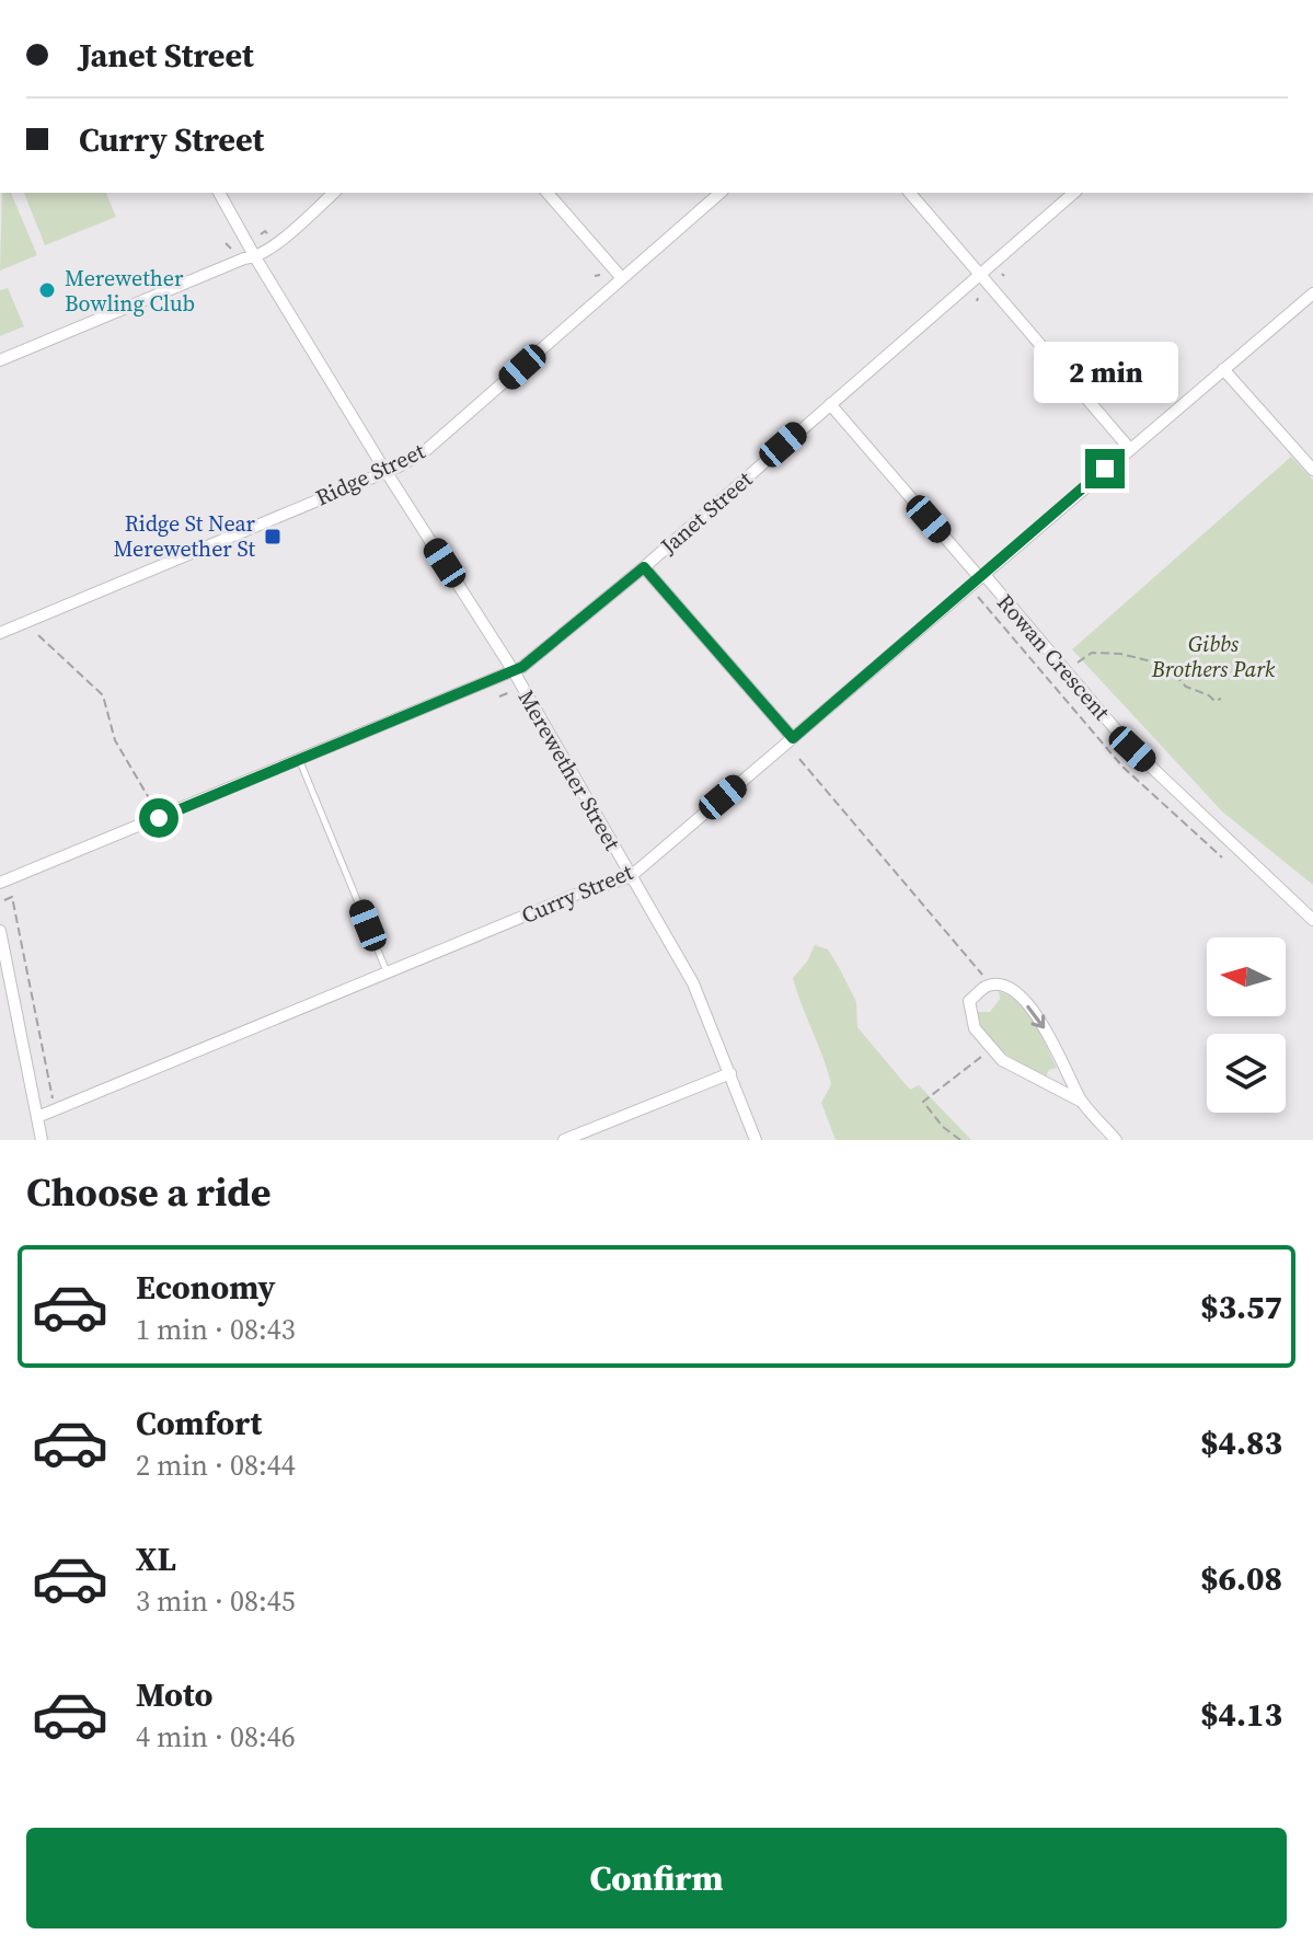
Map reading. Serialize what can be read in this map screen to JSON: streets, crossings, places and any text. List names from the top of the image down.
{
  "streets": {
    "street": [
      "Ridge Street",
      "Janet Street",
      "Rowan Crescent",
      "Merewether Street",
      "Curry Street"
    ]
  },
  "crossings": [
    ["Ridge Street", "Merewether Street"],
    ["Janet Street", "Rowan Crescent"],
    ["Janet Street", "Merewether Street"],
    ["Rowan Crescent", "Curry Street"],
    ["Merewether Street", "Curry Street"]
  ],
  "parks": ["Gibbs Brothers Park"],
  "places": {
    "other": ["Merewether Bowling Club"],
    "transit": ["Ridge St Near Merewether St"]
  },
  "north": "left",
  "page": {
    "banner": ["Janet Street", "Curry Street"],
    "bubble": "2 min",
    "heading": "Choose a ride",
    "list": [
      {
        "name": "Economy",
        "note": "1 min · 08:43",
        "value": "$3.57"
      },
      {
        "name": "Comfort",
        "note": "2 min · 08:44",
        "value": "$4.83"
      },
      {
        "name": "XL",
        "note": "3 min · 08:45",
        "value": "$6.08"
      },
      {
        "name": "Moto",
        "note": "4 min · 08:46",
        "value": "$4.13"
      }
    ],
    "buttons": "Confirm"
  }
}
